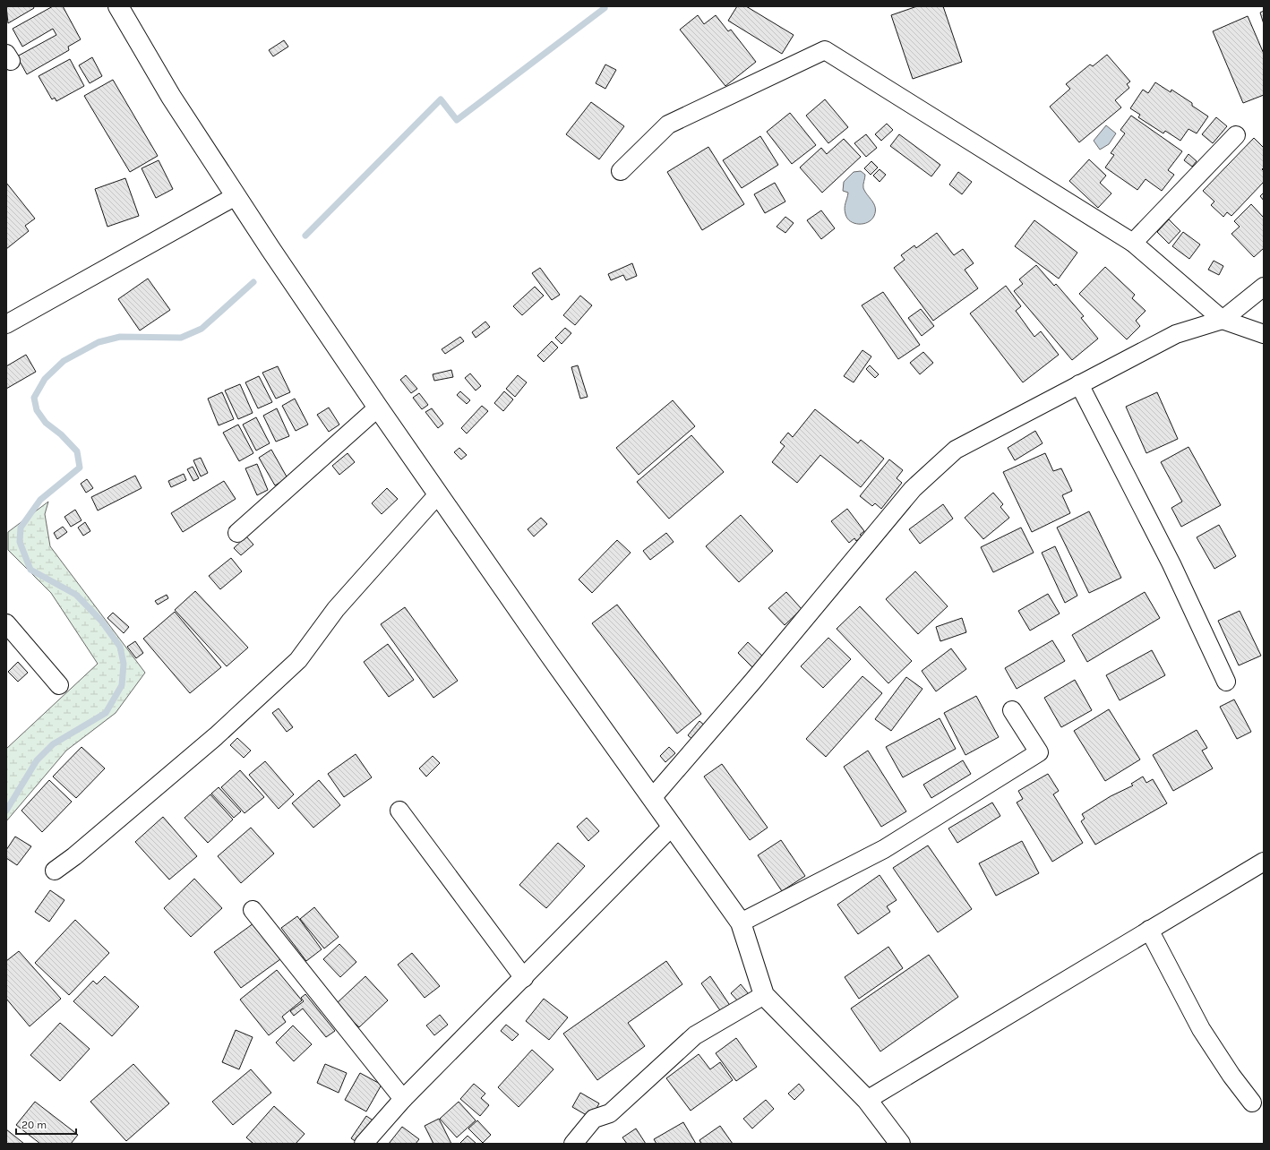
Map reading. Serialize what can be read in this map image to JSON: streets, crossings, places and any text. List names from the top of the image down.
{
  "scale_bar": "20 m"
}
